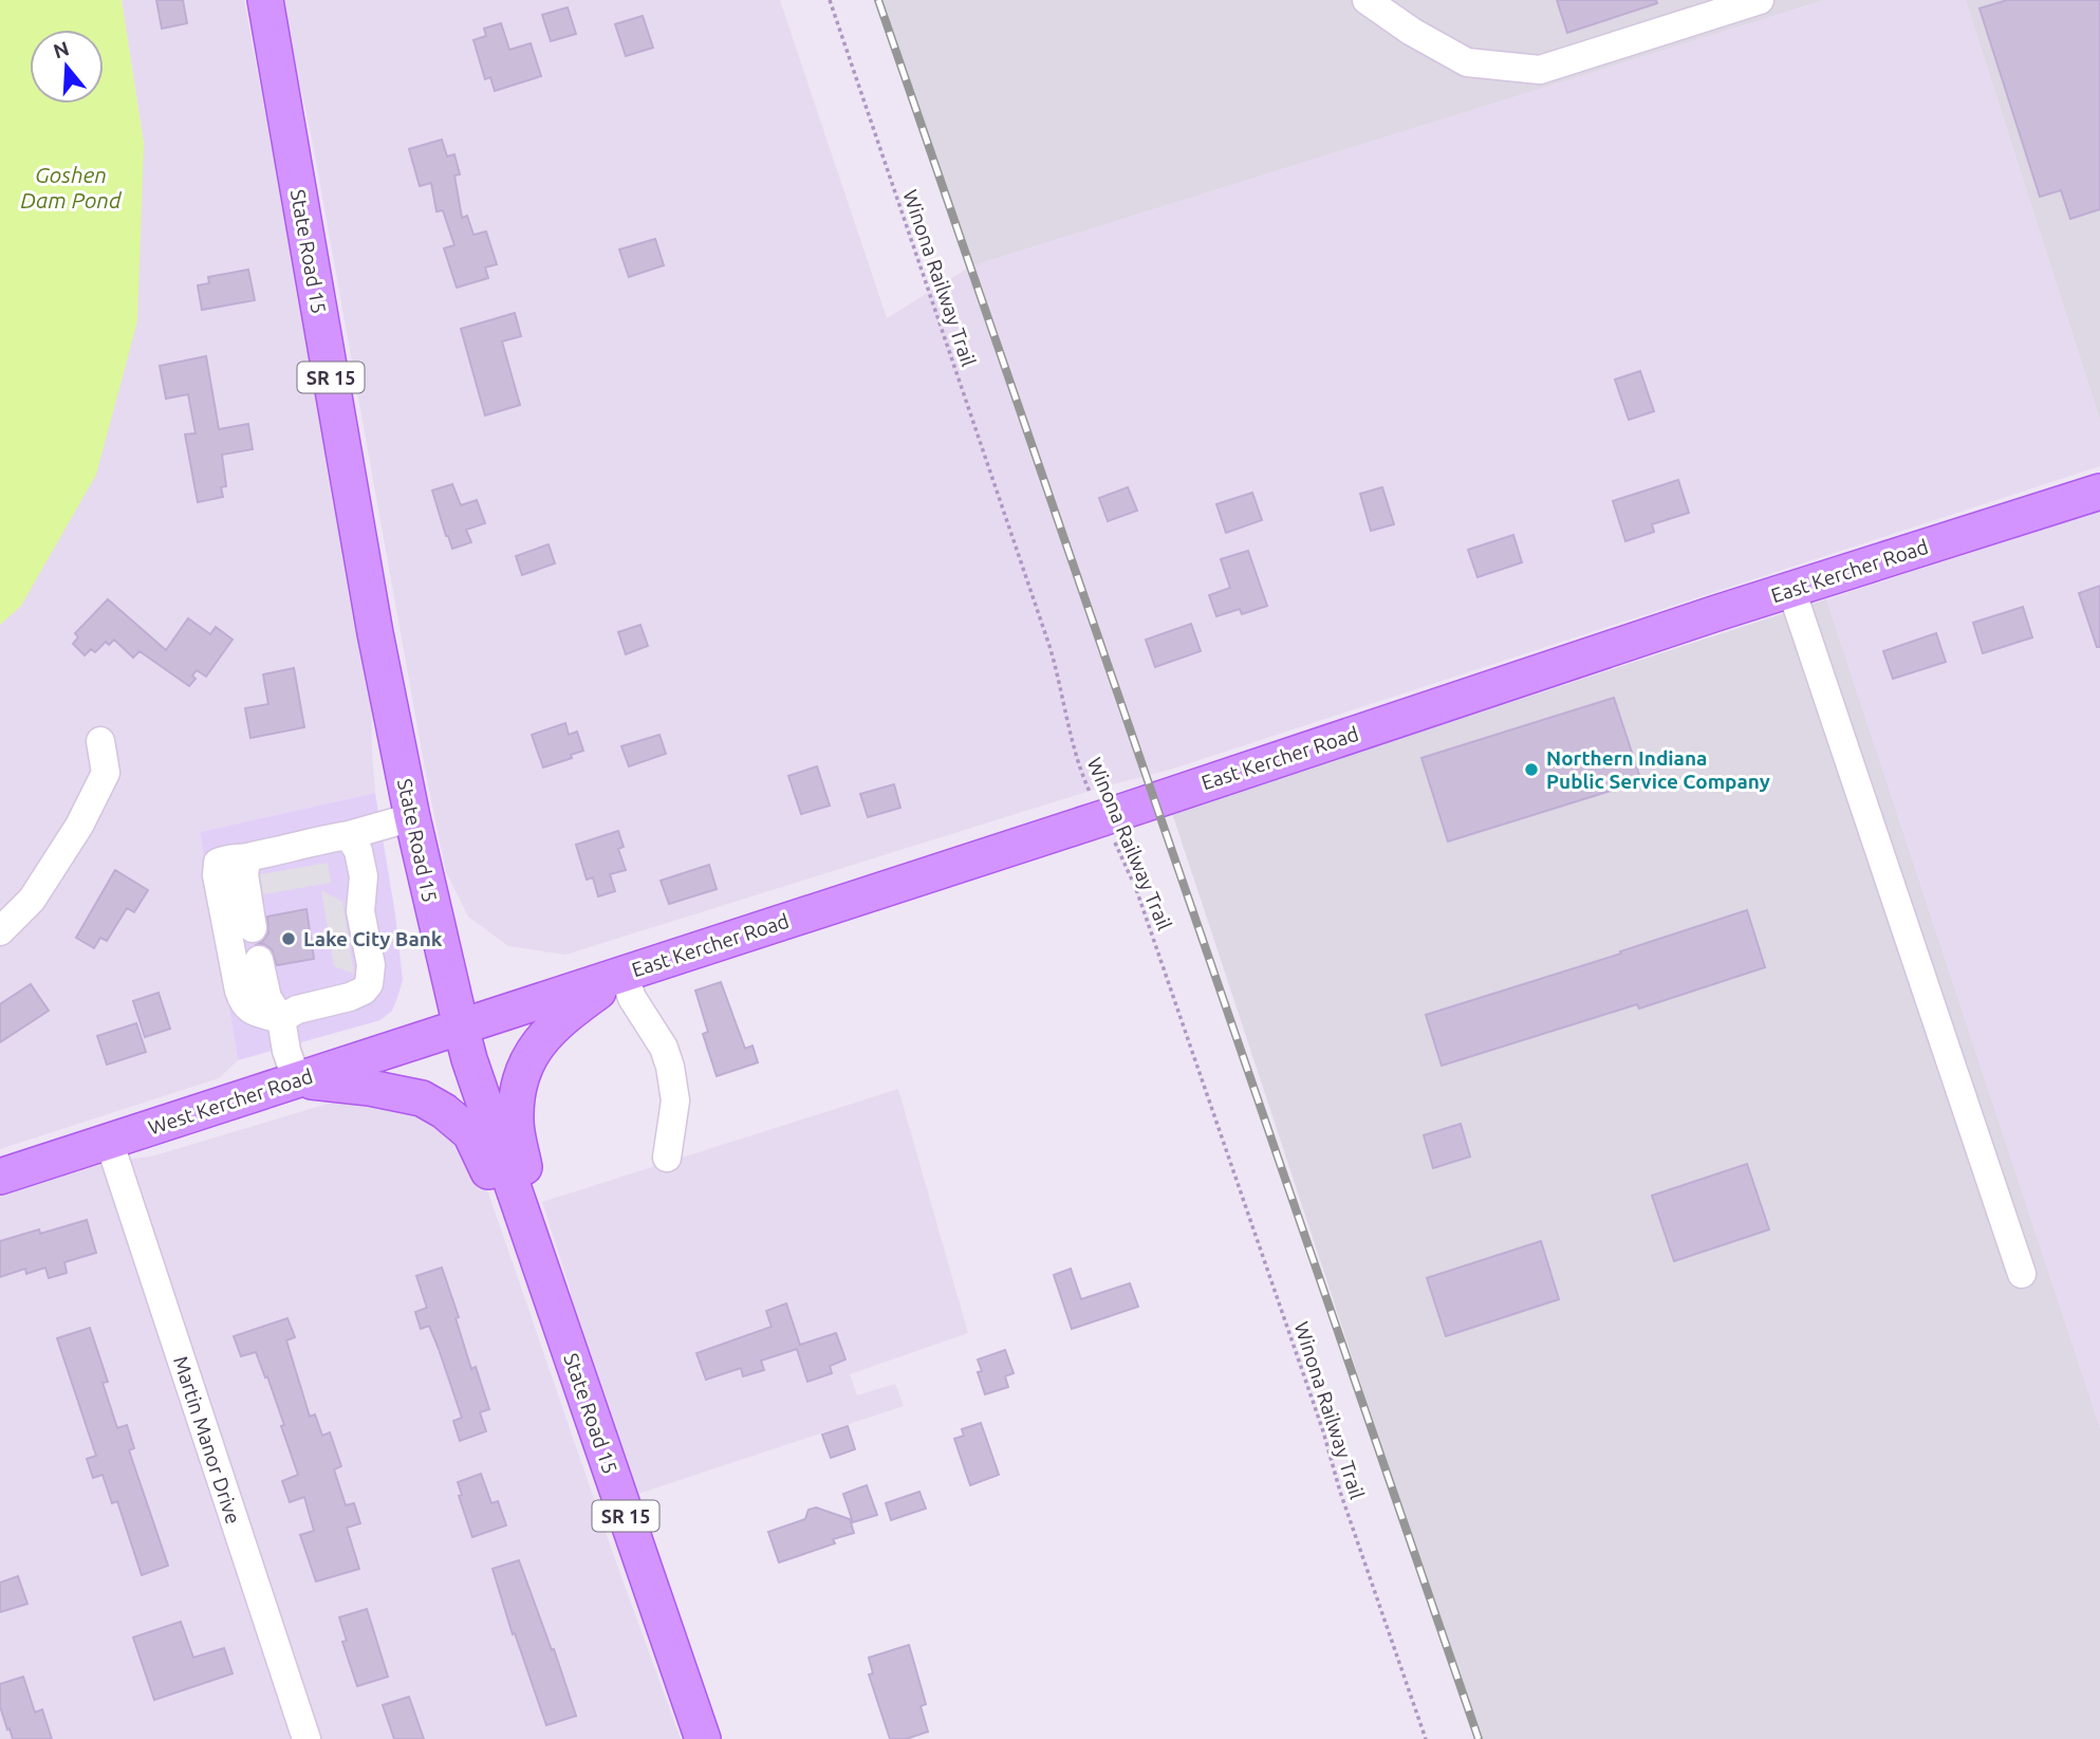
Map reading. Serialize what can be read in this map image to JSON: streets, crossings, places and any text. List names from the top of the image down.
{
  "streets": {
    "main road": [
      "State Road 15",
      "SR 15",
      "East Kercher Road",
      "West Kercher Road"
    ],
    "street": ["Martin Manor Drive"],
    "path": ["Winona Railway Trail"]
  },
  "crossings": [
    ["State Road 15", "East Kercher Road"],
    ["State Road 15", "West Kercher Road"],
    ["Winona Railway Trail", "East Kercher Road"],
    ["East Kercher Road", "West Kercher Road"],
    ["West Kercher Road", "Martin Manor Drive"]
  ],
  "water": ["Goshen Dam Pond"],
  "places": ["Northern Indiana Public Service Company", "Lake City Bank"],
  "north": "top"
}
